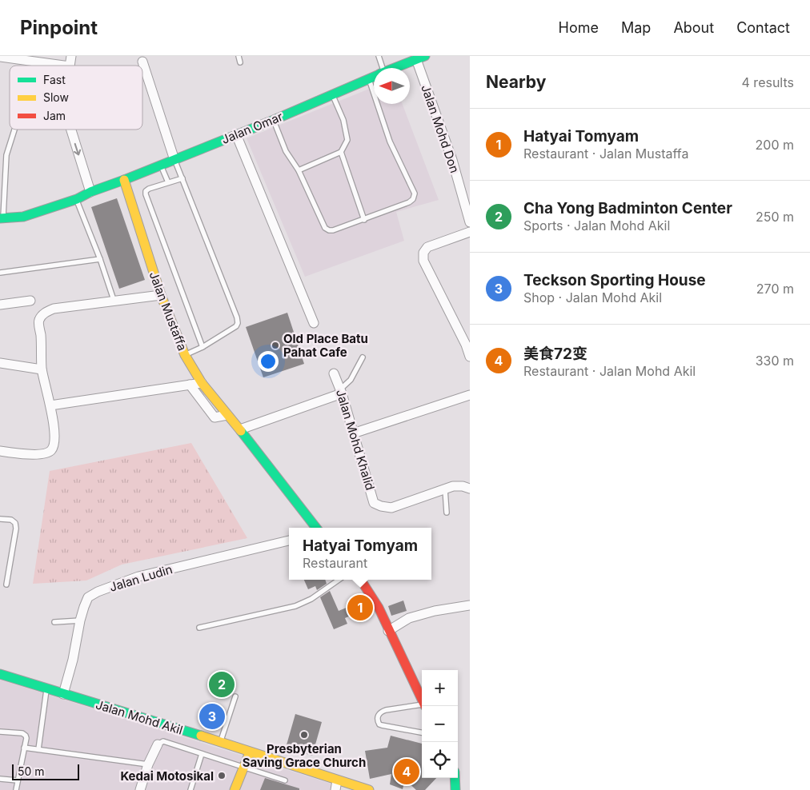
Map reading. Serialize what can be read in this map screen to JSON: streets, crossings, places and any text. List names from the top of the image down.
{
  "streets": {
    "street": [
      "Jalan Omar",
      "Jalan Mohd Don",
      "Jalan Mustaffa",
      "Jalan Mohd Khalid",
      "Jalan Ludin",
      "Jalan Mohd Akil"
    ]
  },
  "crossings": [
    ["Jalan Omar", "Jalan Mohd Don"],
    ["Jalan Omar", "Jalan Mustaffa"],
    ["Jalan Ludin", "Jalan Mohd Akil"]
  ],
  "places": ["Old Place Batu Pahat Cafe", "Presbyterian Saving Grace Church", "Kedai Motosikal"],
  "legend": ["Fast", "Slow", "Jam"],
  "scale_bar": "50 m",
  "north": "left",
  "page": {
    "header": "Pinpoint",
    "nav": [
      "Home",
      "Map",
      "About",
      "Contact"
    ],
    "heading": ["Nearby", "4 results"],
    "list": [
      {
        "mark": "1",
        "name": "Hatyai Tomyam",
        "note": "Restaurant · Jalan Mustaffa",
        "value": "200 m"
      },
      {
        "mark": "2",
        "name": "Cha Yong Badminton Center",
        "note": "Sports · Jalan Mohd Akil",
        "value": "250 m"
      },
      {
        "mark": "3",
        "name": "Teckson Sporting House",
        "note": "Shop · Jalan Mohd Akil",
        "value": "270 m"
      },
      {
        "mark": "4",
        "name": "美食72变",
        "note": "Restaurant · Jalan Mohd Akil",
        "value": "330 m"
      }
    ],
    "popup": ["Hatyai Tomyam", "Restaurant"],
    "pins": [
      "1",
      "2",
      "3",
      "4"
    ],
    "map_buttons": ["+", "−"],
    "scale": "50 m"
  }
}
